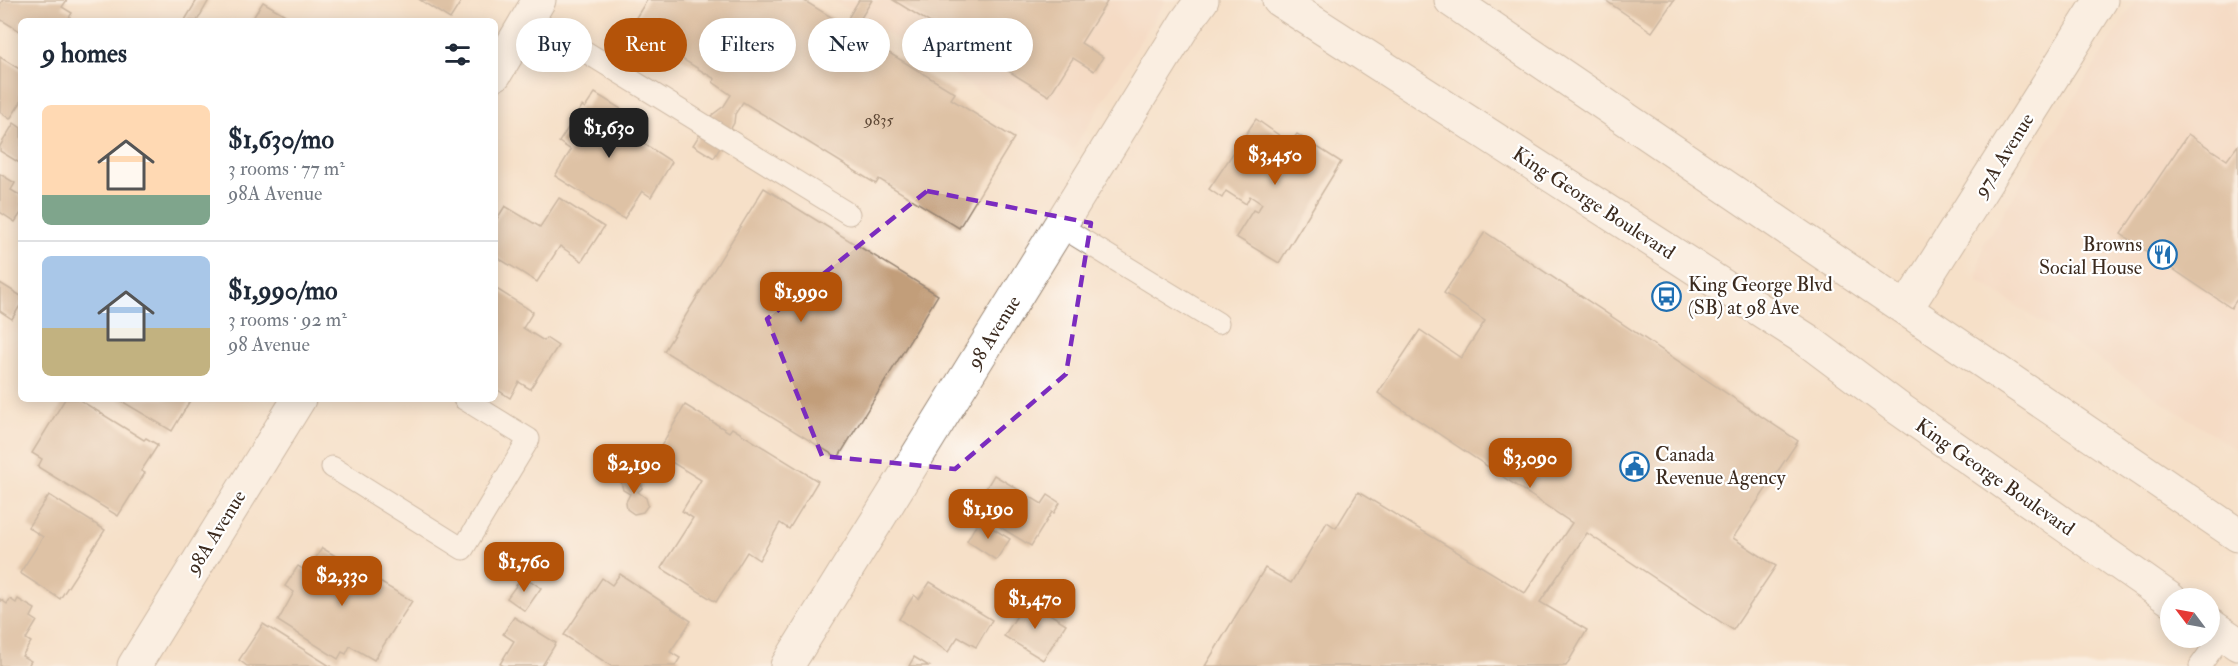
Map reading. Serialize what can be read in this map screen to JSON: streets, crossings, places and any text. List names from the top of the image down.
{
  "streets": {
    "main road": [
      "97A Avenue",
      "King George Boulevard",
      "98 Avenue",
      "98A Avenue"
    ]
  },
  "places": {
    "restaurant": ["Browns Social House"],
    "bus stop": ["King George Blvd (SB) at 98 Ave"],
    "public building": ["Canada Revenue Agency"]
  },
  "house_numbers": ["9835"],
  "north": "top left",
  "page": {
    "chip": [
      "Buy",
      "Rent",
      "Filters",
      "New",
      "Apartment"
    ],
    "heading": "9 homes",
    "list": [
      {
        "name": "$1,630/mo",
        "note": "3 rooms · 77 m² · 98A Avenue"
      },
      {
        "name": "$1,990/mo",
        "note": "3 rooms · 92 m² · 98 Avenue"
      }
    ],
    "price": [
      "$1,630",
      "$3,450",
      "$1,990",
      "$3,090",
      "$2,190",
      "$1,190",
      "$1,760",
      "$2,330",
      "$1,470"
    ]
  }
}
